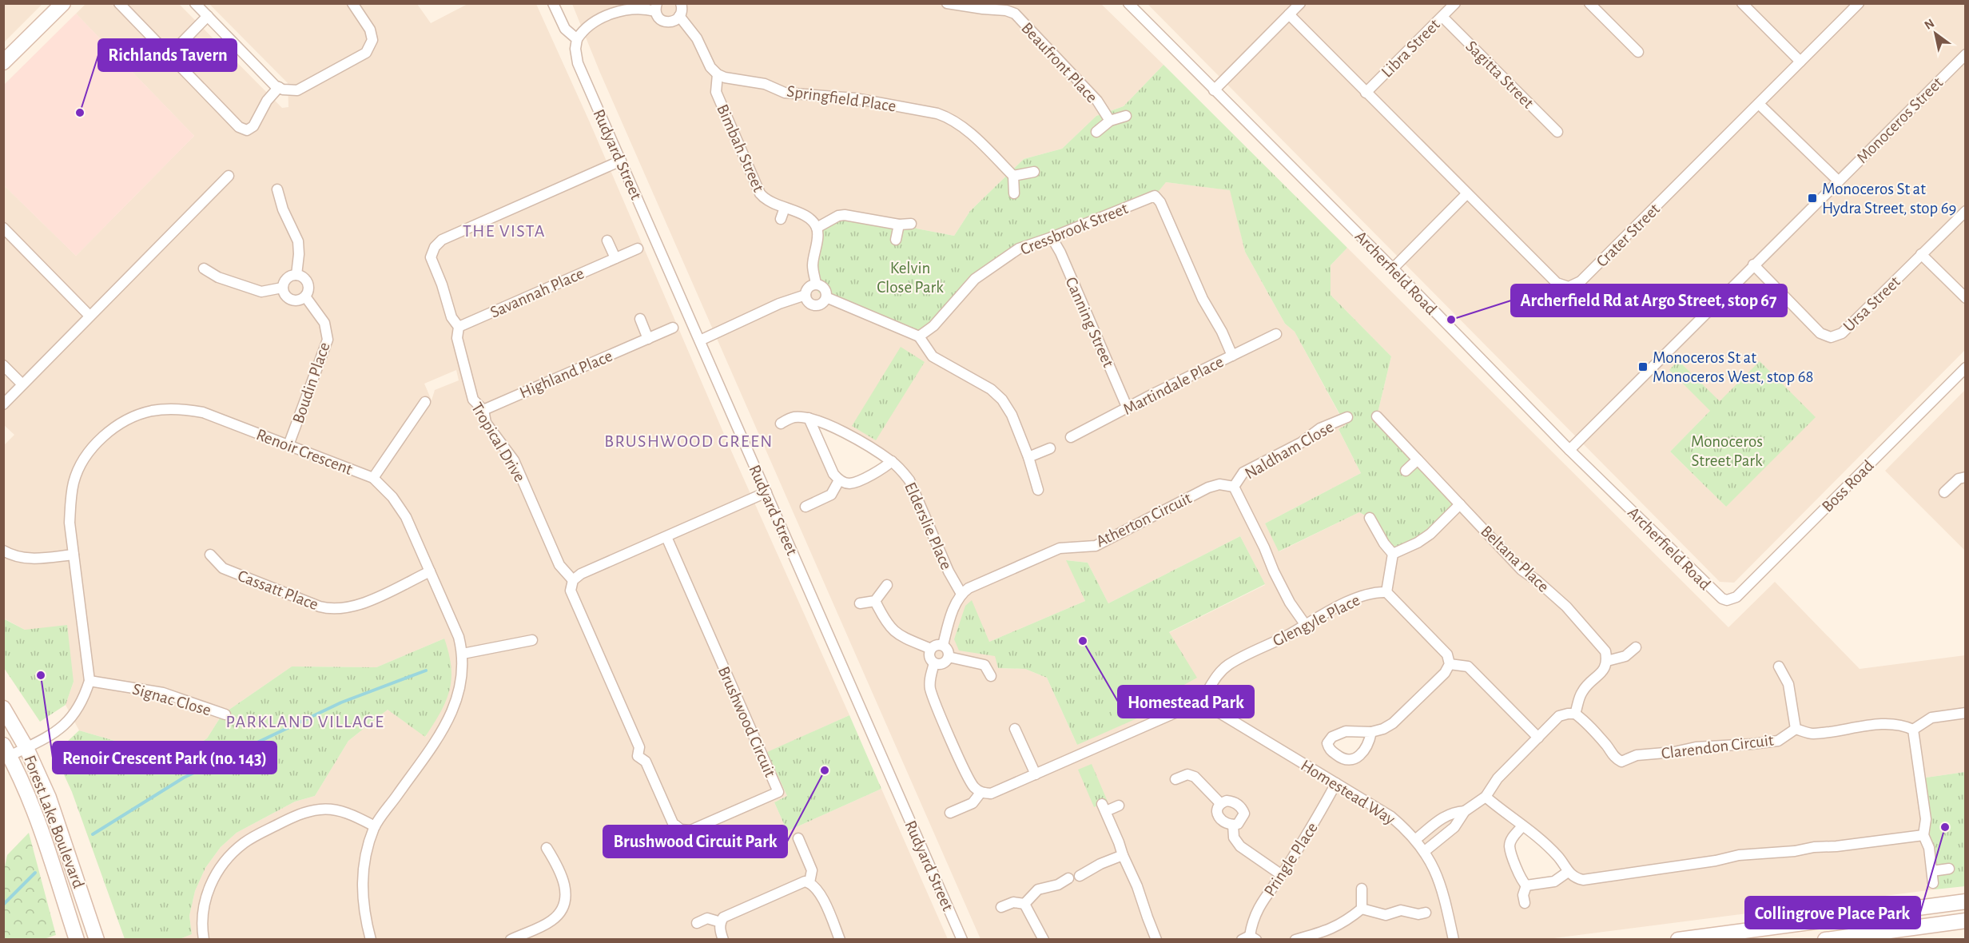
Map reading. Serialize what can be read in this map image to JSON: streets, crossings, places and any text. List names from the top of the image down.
{
  "streets": {
    "main road": ["Forest Lake Boulevard"],
    "street": [
      "Libra Street",
      "Beaufront Place",
      "Sagitta Street",
      "Springfield Place",
      "Monoceros Street",
      "Bimbah Street",
      "Rudyard Street",
      "Cressbrook Street",
      "Crater Street",
      "Archerfield Road",
      "Savannah Place",
      "Ursa Street",
      "Canning Street",
      "Highland Place",
      "Boudin Place",
      "Martindale Place",
      "Tropical Drive",
      "Naldham Close",
      "Renoir Crescent",
      "Boss Road",
      "Atherton Circuit",
      "Elderslie Place",
      "Beltana Place",
      "Cassatt Place",
      "Glengyle Place",
      "Signac Close",
      "Brushwood Circuit",
      "Clarendon Circuit",
      "Homestead Way",
      "Pringle Place"
    ]
  },
  "crossings": [
    ["Libra Street", "Sagitta Street"],
    ["Libra Street", "Crater Street"],
    ["Springfield Place", "Bimbah Street"],
    ["Monoceros Street", "Archerfield Road"],
    ["Monoceros Street", "Ursa Street"],
    ["Rudyard Street", "Tropical Drive"],
    ["Cressbrook Street", "Canning Street"],
    ["Cressbrook Street", "Martindale Place"],
    ["Archerfield Road", "Boss Road"],
    ["Savannah Place", "Tropical Drive"],
    ["Canning Street", "Martindale Place"],
    ["Highland Place", "Tropical Drive"],
    ["Boudin Place", "Renoir Crescent"],
    ["Tropical Drive", "Brushwood Circuit"],
    ["Naldham Close", "Atherton Circuit"],
    ["Renoir Crescent", "Cassatt Place"],
    ["Renoir Crescent", "Signac Close"],
    ["Renoir Crescent", "Forest Lake Boulevard"],
    ["Atherton Circuit", "Elderslie Place"],
    ["Glengyle Place", "Homestead Way"],
    ["Homestead Way", "Pringle Place"]
  ],
  "districts": ["THE VISTA", "BRUSHWOOD GREEN", "PARKLAND VILLAGE"],
  "parks": ["Kelvin Close Park", "Monoceros Street Park"],
  "places": {
    "other": [
      "Richlands Tavern",
      "Archerfield Rd at Argo Street, stop 67",
      "Homestead Park",
      "Renoir Crescent Park (no. 143)",
      "Brushwood Circuit Park",
      "Collingrove Place Park"
    ],
    "transit": ["Monoceros St at Hydra Street, stop 69", "Monoceros St at Monoceros West, stop 68"]
  },
  "north": "top left"
}
